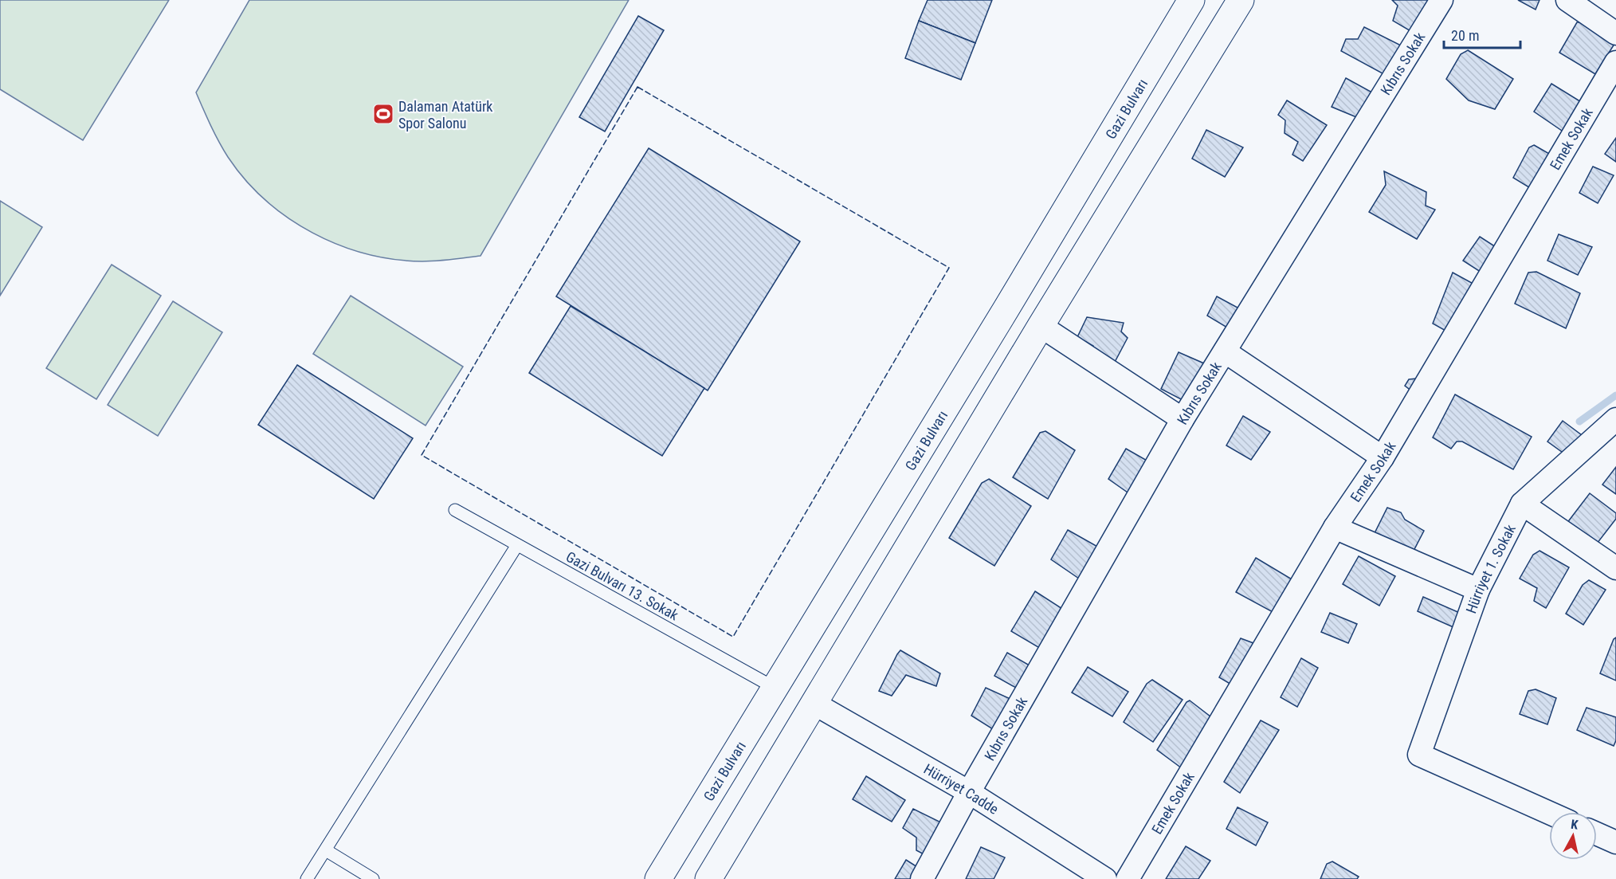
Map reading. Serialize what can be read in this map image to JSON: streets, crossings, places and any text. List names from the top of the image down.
{
  "streets": {
    "main road": ["Gazi Bulvarı"],
    "street": [
      "Kıbrıs Sokak",
      "Emek Sokak",
      "Hürriyet 1. Sokak",
      "Hürriyet Cadde"
    ],
    "lane": ["Gazi Bulvarı 13. Sokak"]
  },
  "crossings": [
    ["Kıbrıs Sokak", "Hürriyet Cadde"],
    ["Gazi Bulvarı", "Gazi Bulvarı 13. Sokak"]
  ],
  "places": {
    "sports": ["Dalaman Atatürk Spor Salonu"]
  },
  "scale_bar": "20 m",
  "north": "top"
}
